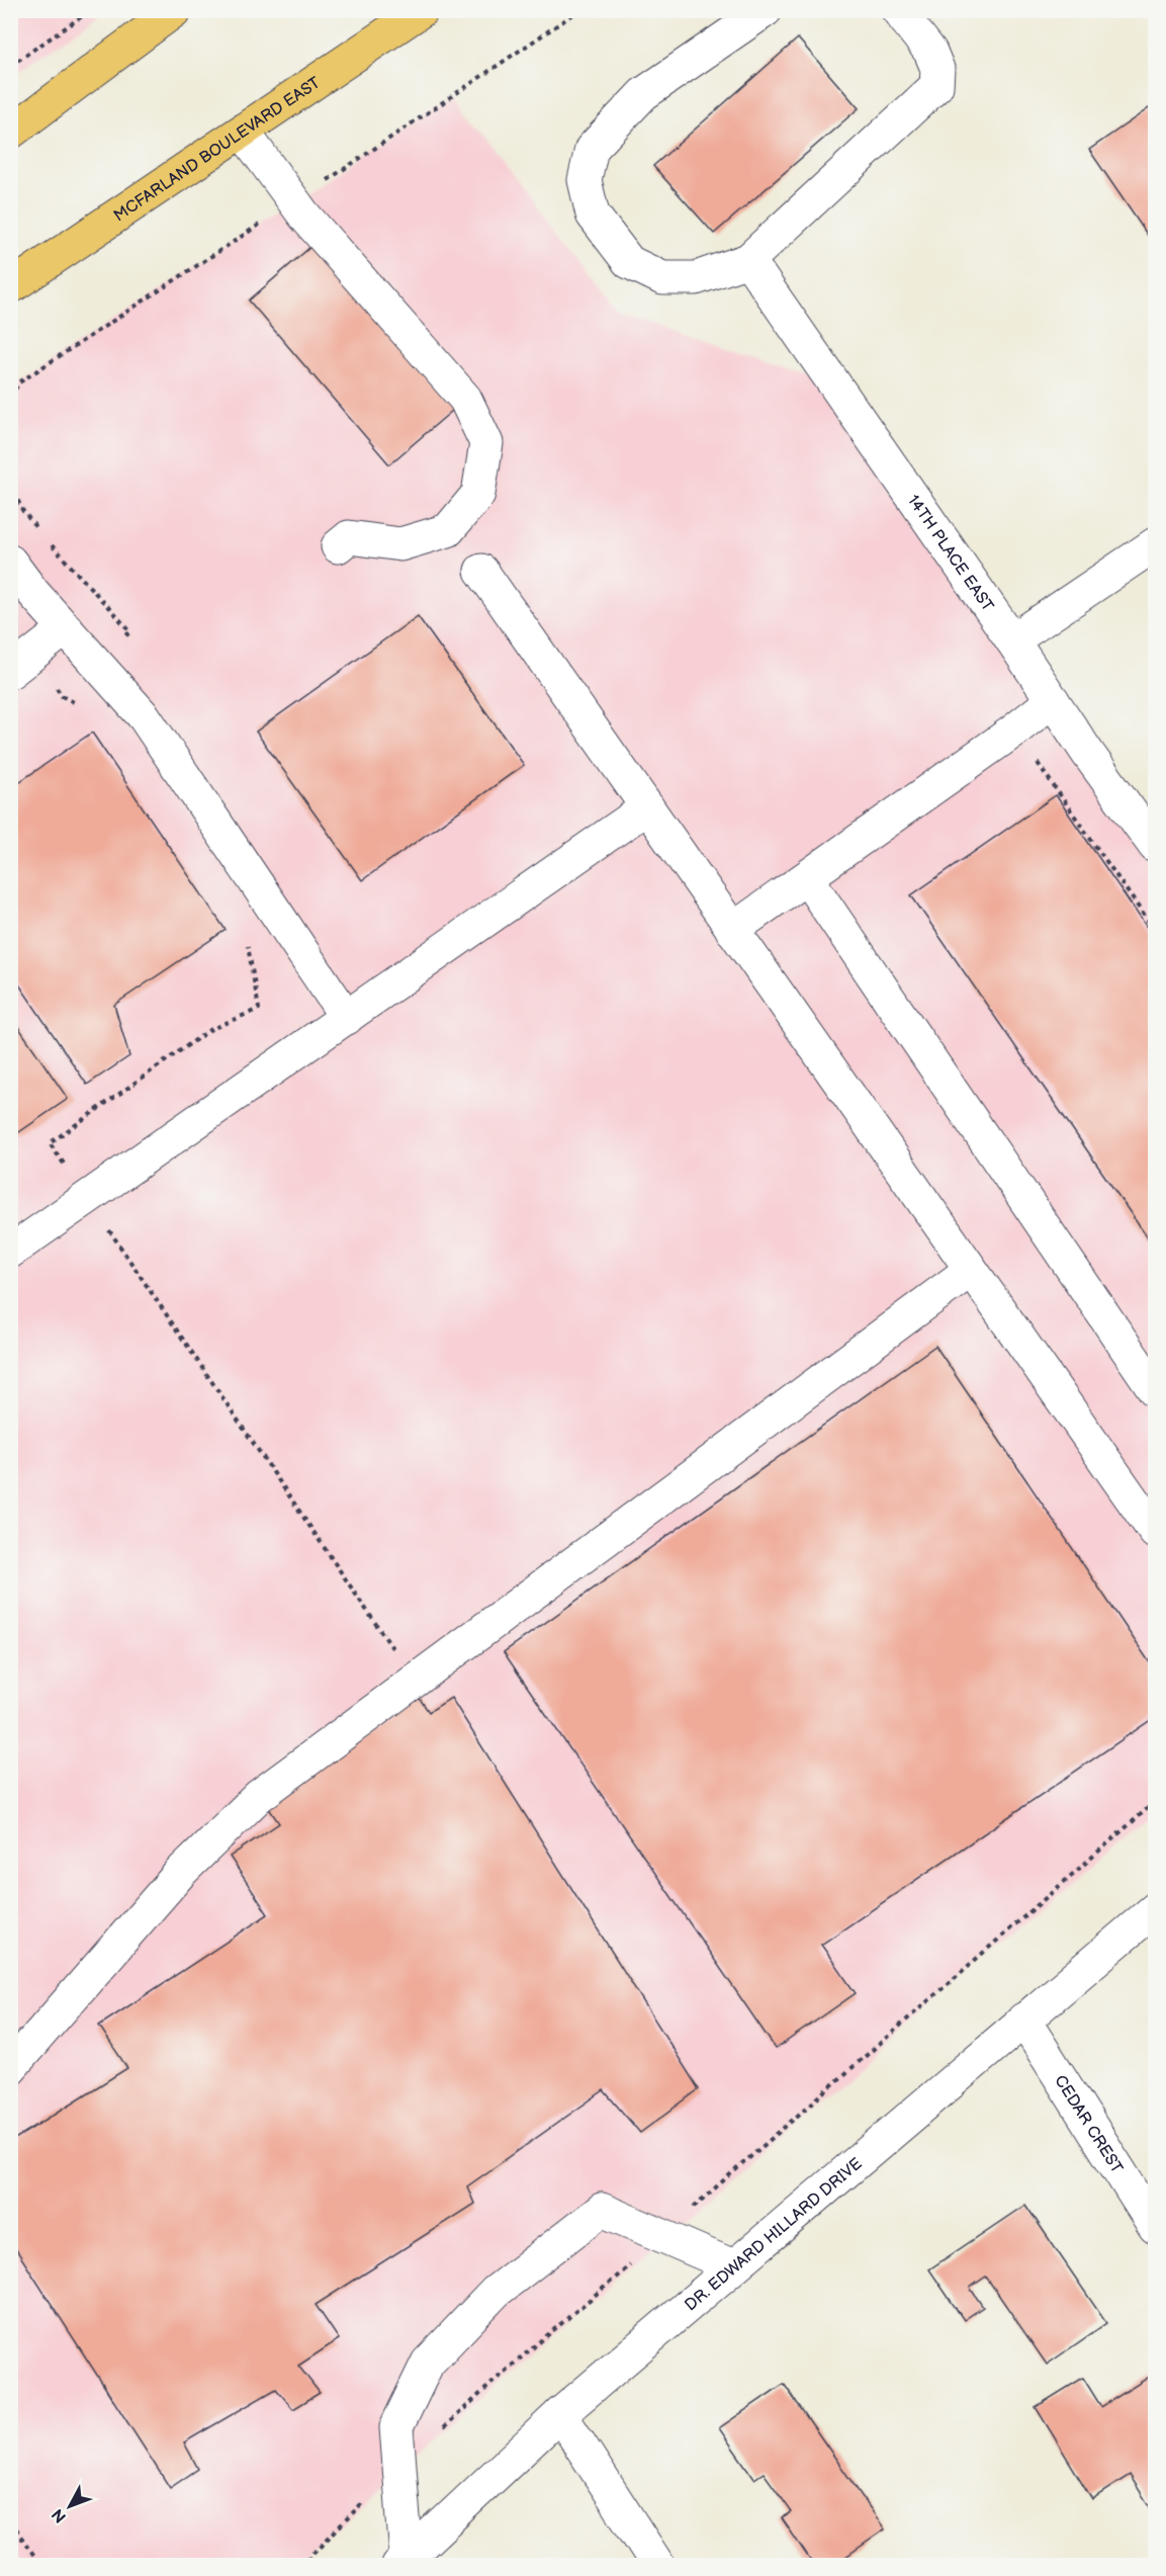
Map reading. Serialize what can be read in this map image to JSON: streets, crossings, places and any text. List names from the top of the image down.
{
  "streets": {
    "highway": ["MCFARLAND BOULEVARD EAST"],
    "street": ["14TH PLACE EAST", "CEDAR CREST", "DR. EDWARD HILLARD DRIVE"]
  },
  "crossings": [
    ["CEDAR CREST", "DR. EDWARD HILLARD DRIVE"]
  ],
  "north": "bottom left"
}
